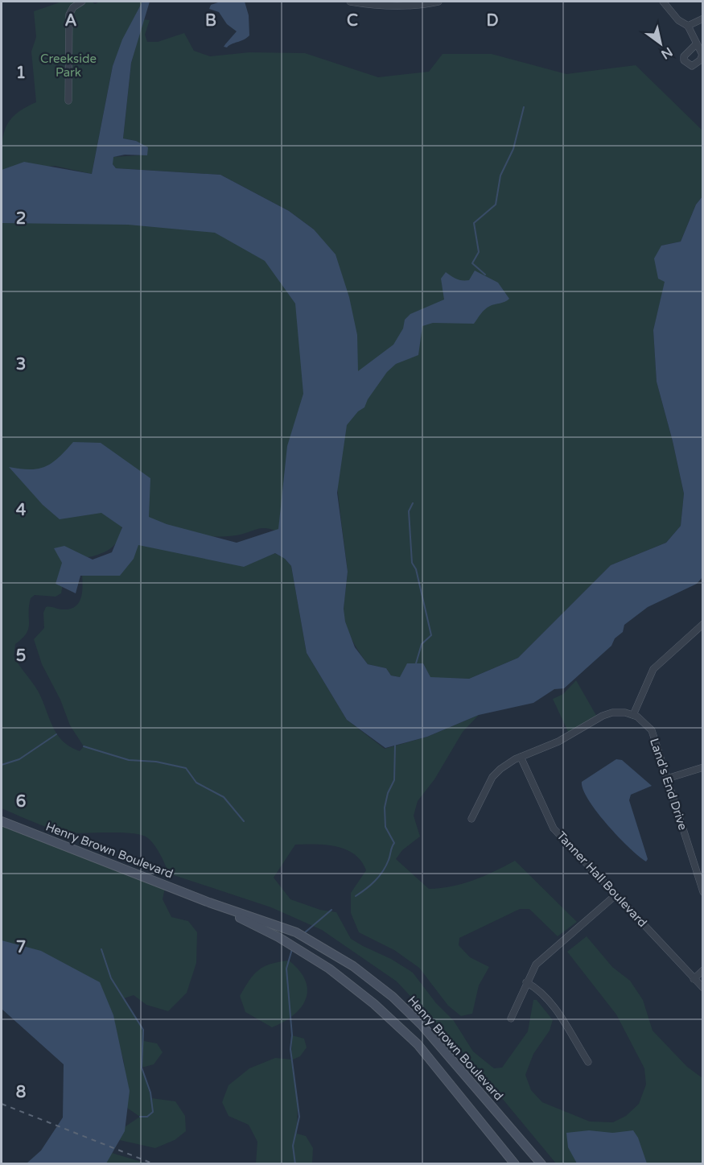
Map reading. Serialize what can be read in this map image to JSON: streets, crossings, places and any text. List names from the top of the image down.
{
  "streets": {
    "main road": ["Henry Brown Boulevard"],
    "street": ["Land's End Drive", "Tanner Hall Boulevard"]
  },
  "parks": ["Creekside Park"],
  "north": "bottom right",
  "grid": {
    "columns": [
      "A",
      "B",
      "C",
      "D"
    ],
    "rows": [
      "1",
      "2",
      "3",
      "4",
      "5",
      "6",
      "7",
      "8"
    ]
  }
}
